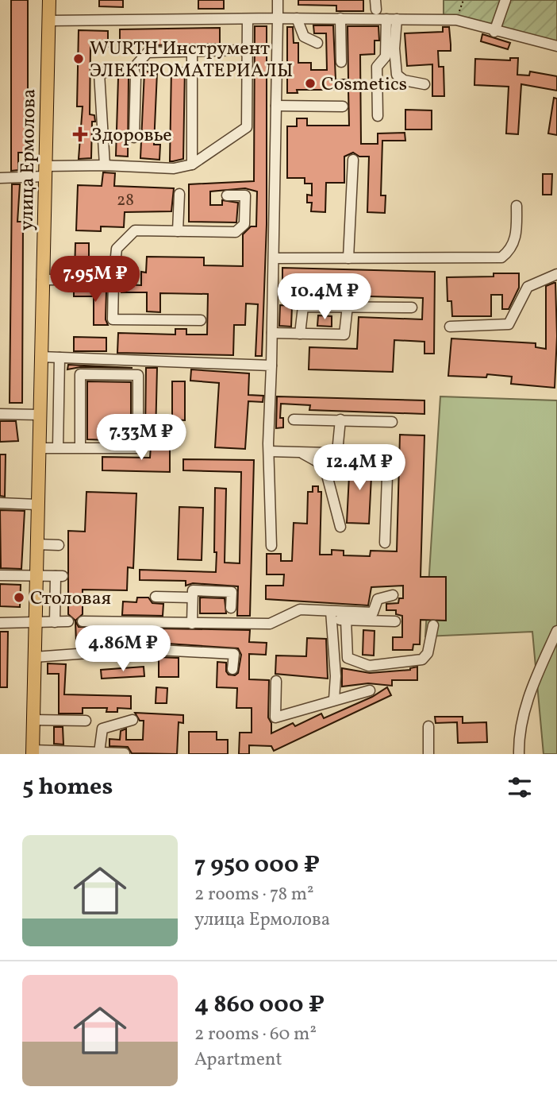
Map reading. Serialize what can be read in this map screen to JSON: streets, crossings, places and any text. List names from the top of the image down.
{
  "streets": {
    "main road": ["улица Ермолова"]
  },
  "places": {
    "other": ["WURTH Инструмент ЭЛЕКТРОМАТЕРИАЛЫ", "Cosmetics", "Столовая"],
    "health": ["Здоровье"]
  },
  "house_numbers": ["28"],
  "page": {
    "price": [
      "7.95M ₽",
      "10.4M ₽",
      "7.33M ₽",
      "12.4M ₽",
      "4.86M ₽"
    ],
    "heading": "5 homes",
    "list": [
      {
        "name": "7 950 000 ₽",
        "note": "2 rooms · 78 m² · улица Ермолова"
      },
      {
        "name": "4 860 000 ₽",
        "note": "2 rooms · 60 m² · Apartment"
      }
    ]
  }
}
